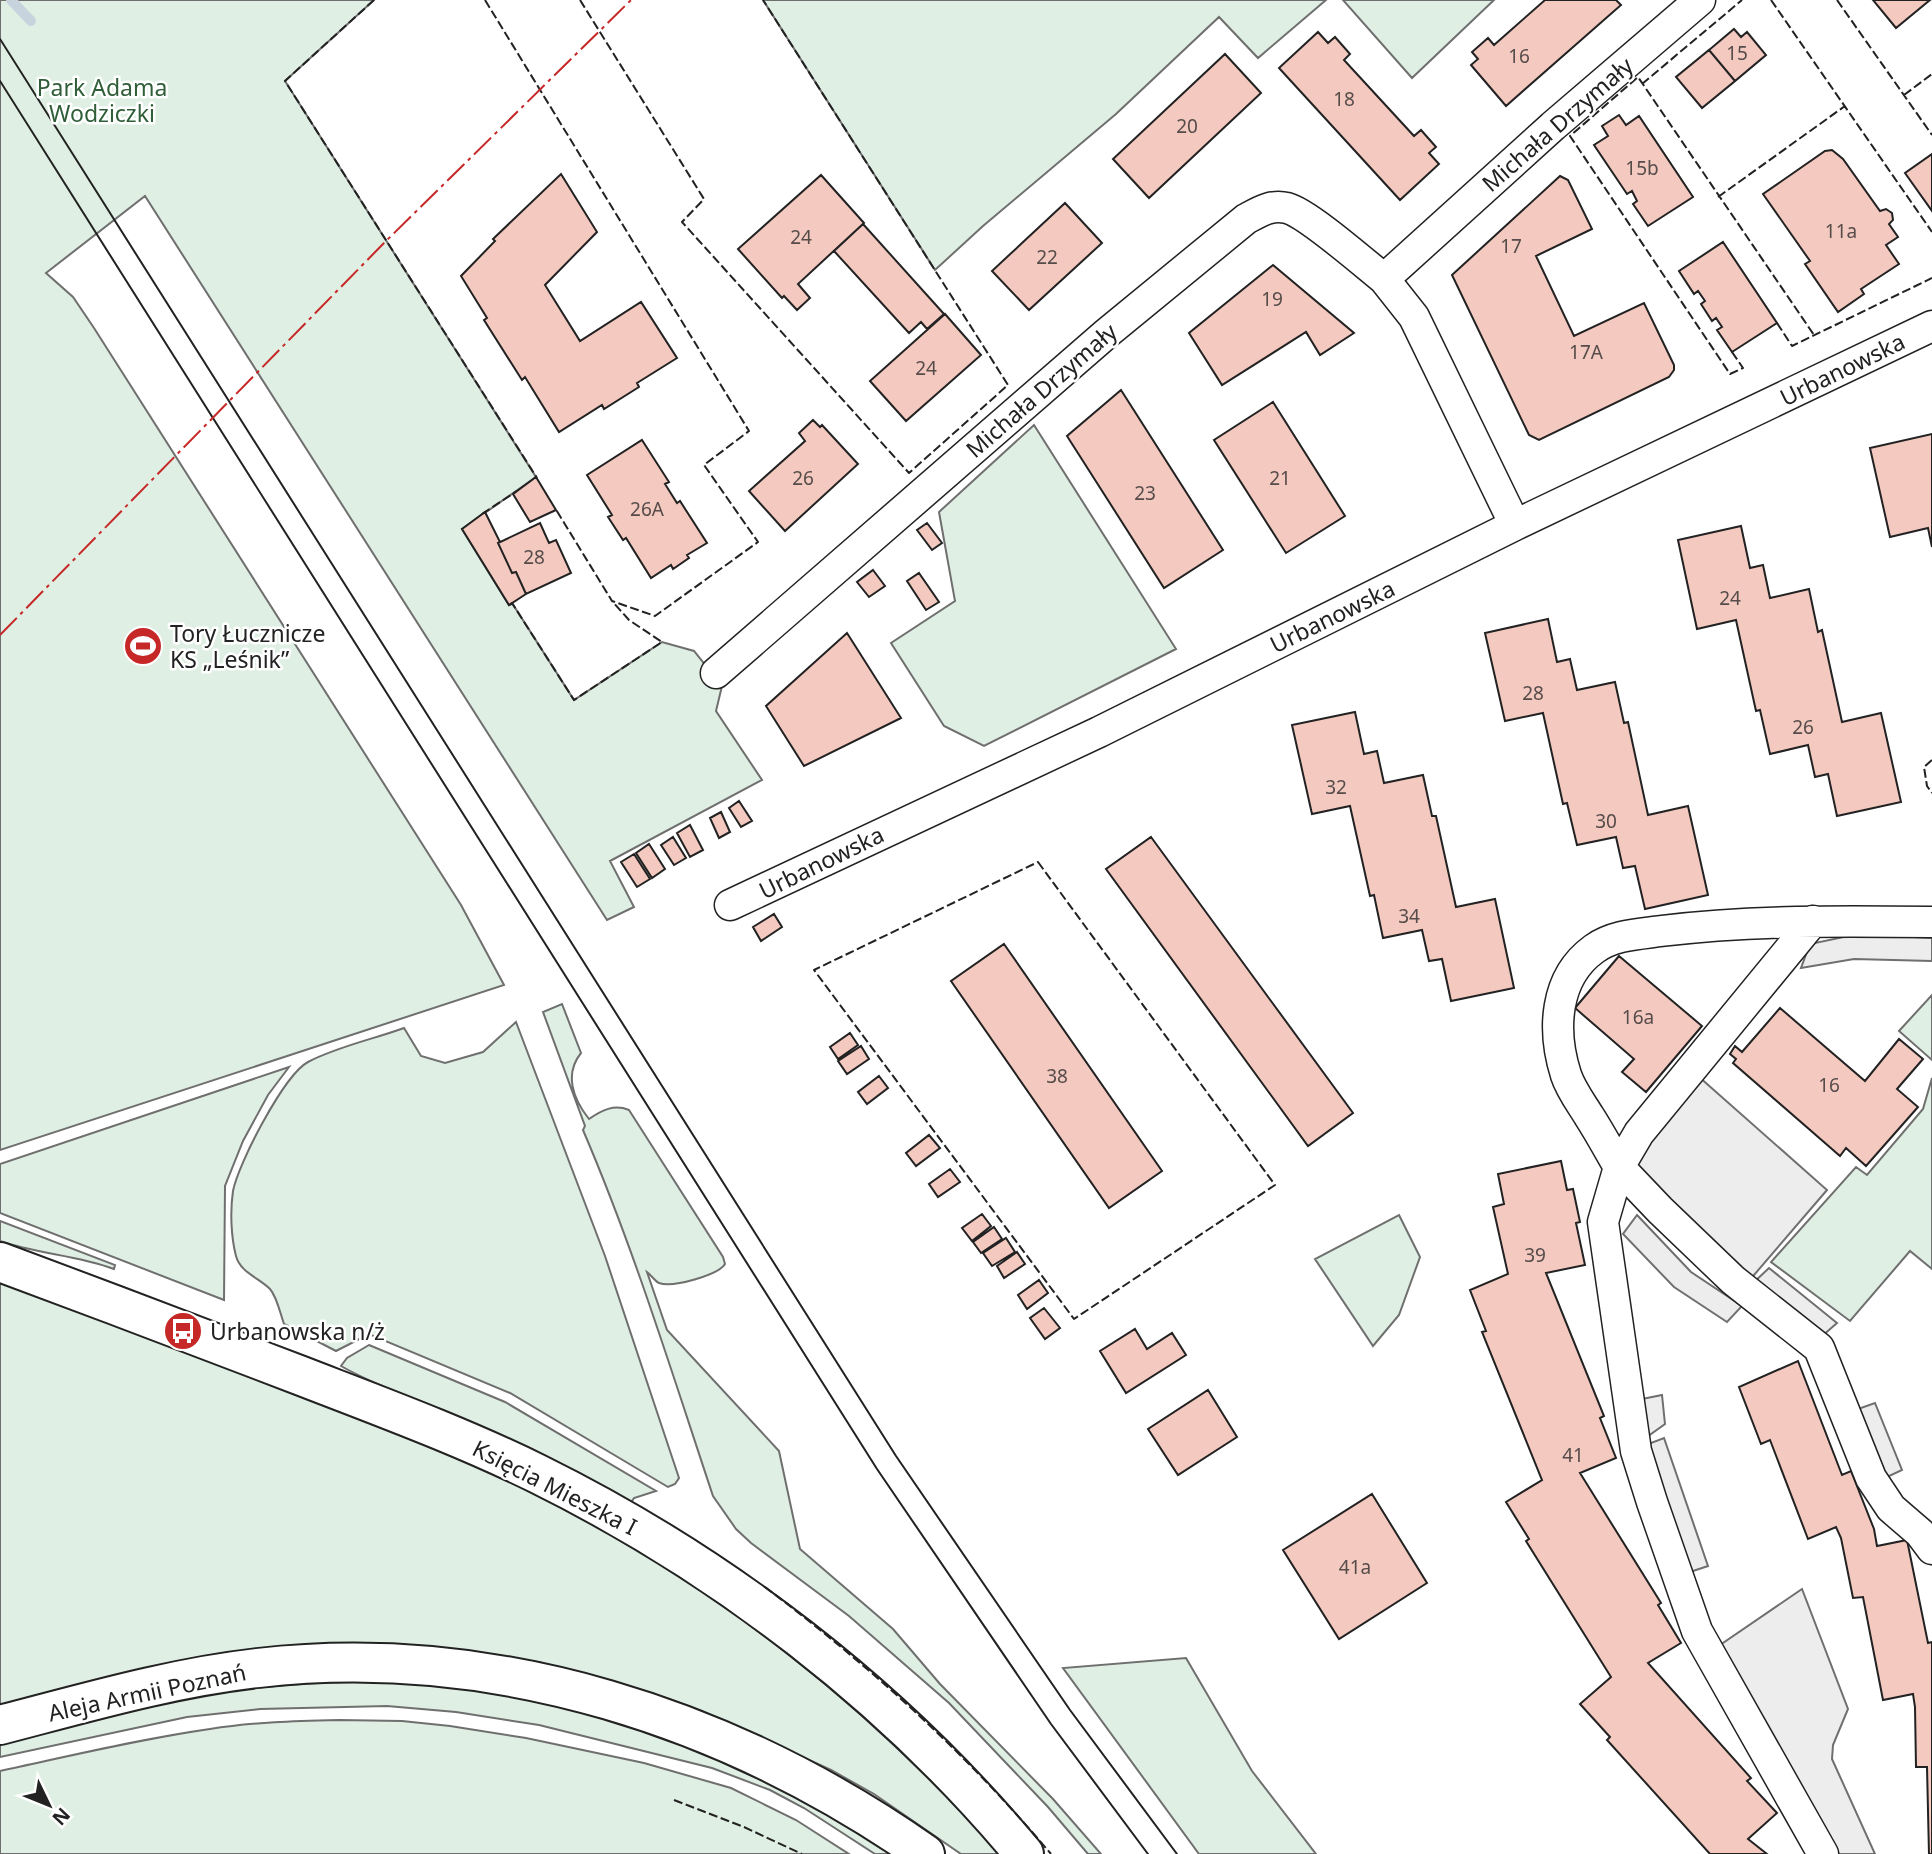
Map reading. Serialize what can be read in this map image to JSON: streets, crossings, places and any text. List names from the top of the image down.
{
  "streets": {
    "street": [
      "Michała Drzymały",
      "Urbanowska",
      "Księcia Mieszka I",
      "Aleja Armii Poznań"
    ]
  },
  "crossings": [
    ["Michała Drzymały", "Urbanowska"]
  ],
  "parks": ["Park Adama Wodziczki"],
  "places": {
    "sports": ["Tory Łucznicze KS „Leśnik”"],
    "bus stop": ["Urbanowska n/ż"]
  },
  "house_numbers": [
    "15",
    "16",
    "18",
    "20",
    "15b",
    "11a",
    "24",
    "17",
    "22",
    "19",
    "17A",
    "24",
    "26",
    "21",
    "23",
    "26A",
    "28",
    "24",
    "28",
    "26",
    "32",
    "30",
    "34",
    "16a",
    "38",
    "16",
    "39",
    "41",
    "41a"
  ],
  "north": "bottom right"
}
